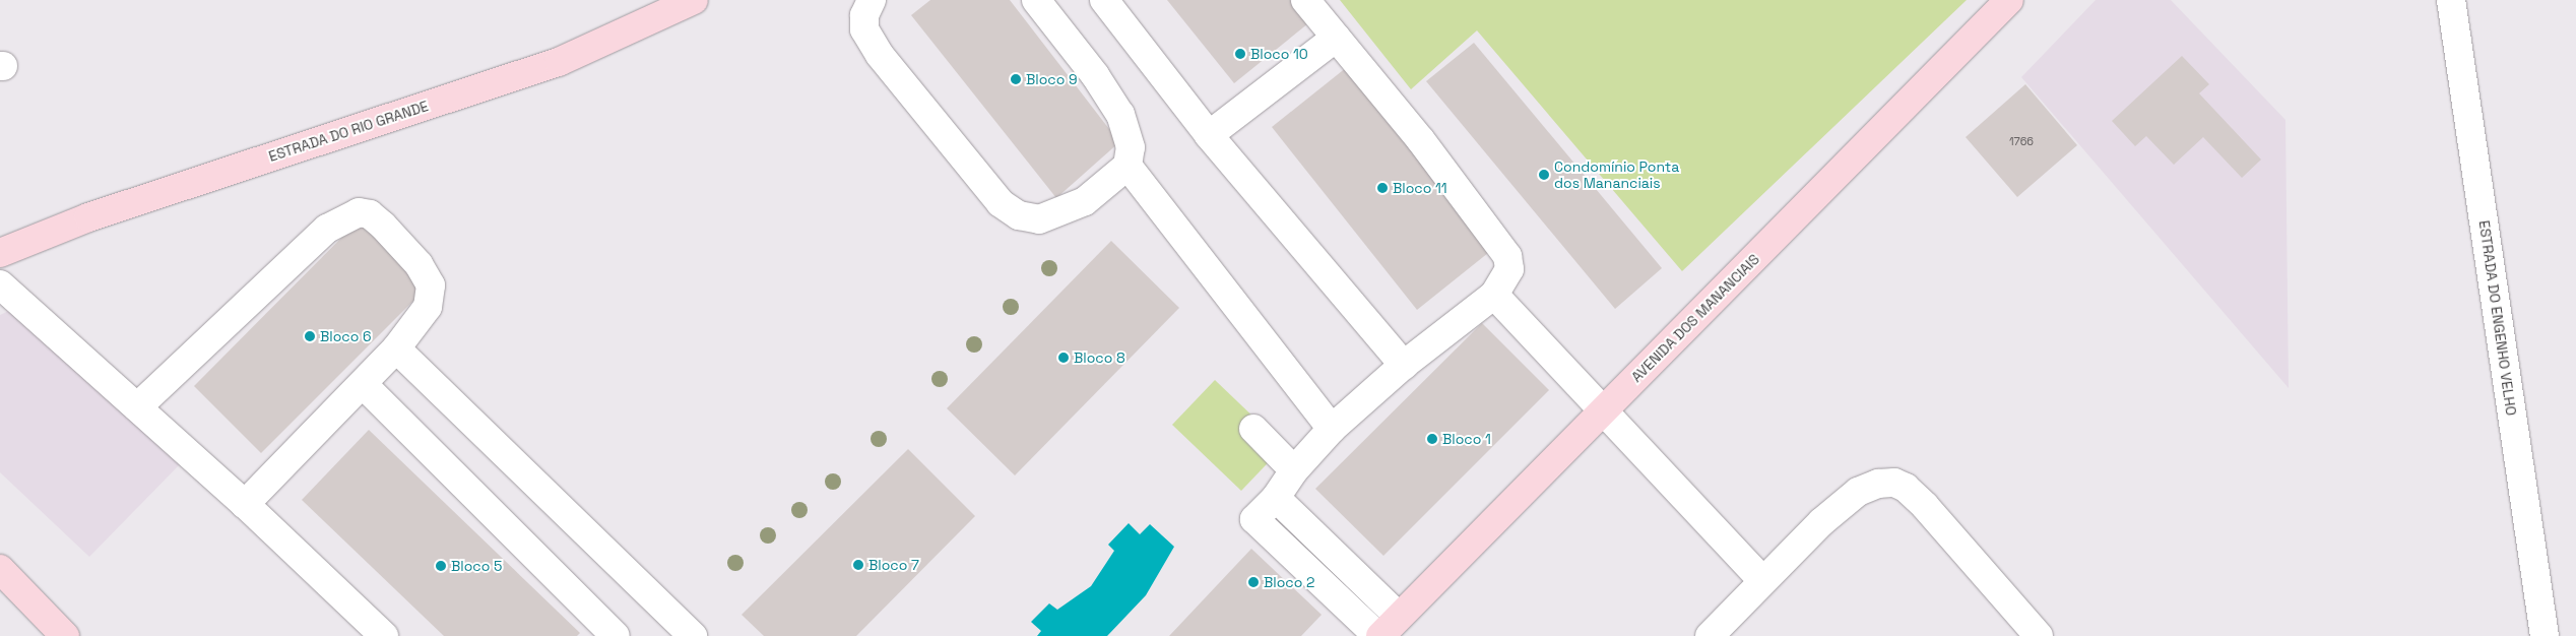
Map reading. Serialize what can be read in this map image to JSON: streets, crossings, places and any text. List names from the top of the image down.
{
  "streets": {
    "main road": ["ESTRADA DO RIO GRANDE", "AVENIDA DOS MANANCIAIS"],
    "street": ["ESTRADA DO ENGENHO VELHO"]
  },
  "places": [
    "Bloco 10",
    "Bloco 9",
    "Condomínio Ponta dos Mananciais",
    "Bloco 11",
    "Bloco 6",
    "Bloco 8",
    "Bloco 1",
    "Bloco 7",
    "Bloco 5",
    "Bloco 2"
  ],
  "house_numbers": ["1766"]
}
